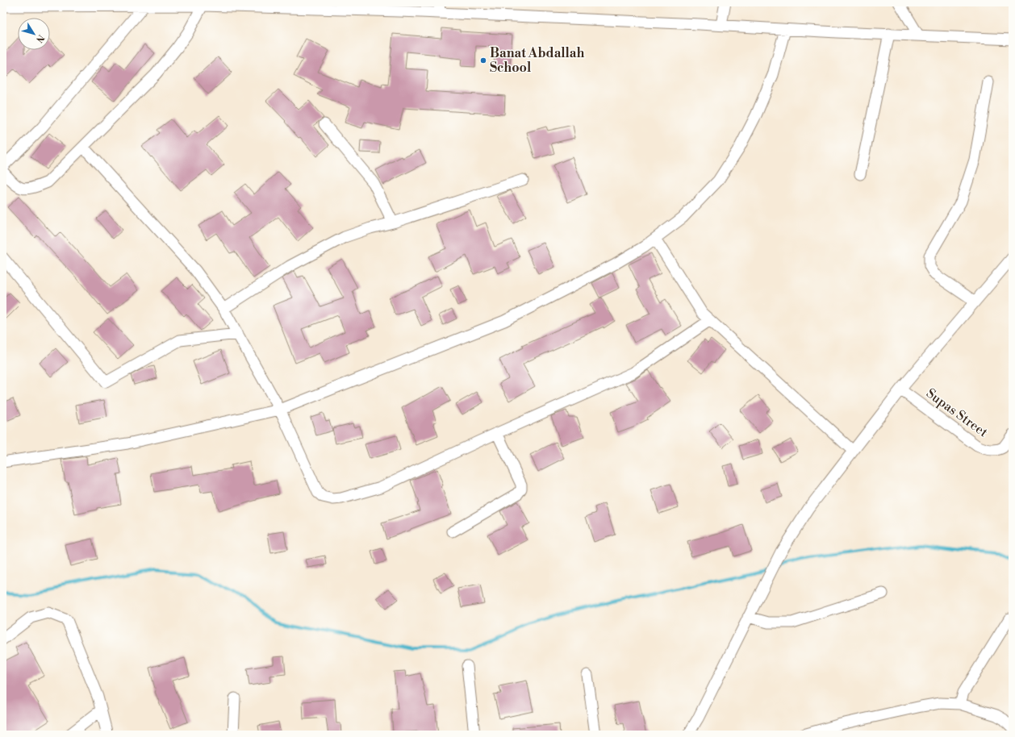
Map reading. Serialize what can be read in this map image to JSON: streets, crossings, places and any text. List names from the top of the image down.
{
  "streets": {
    "street": ["Supas Street"]
  },
  "places": ["Banat Abdallah School"],
  "north": "bottom right"
}
